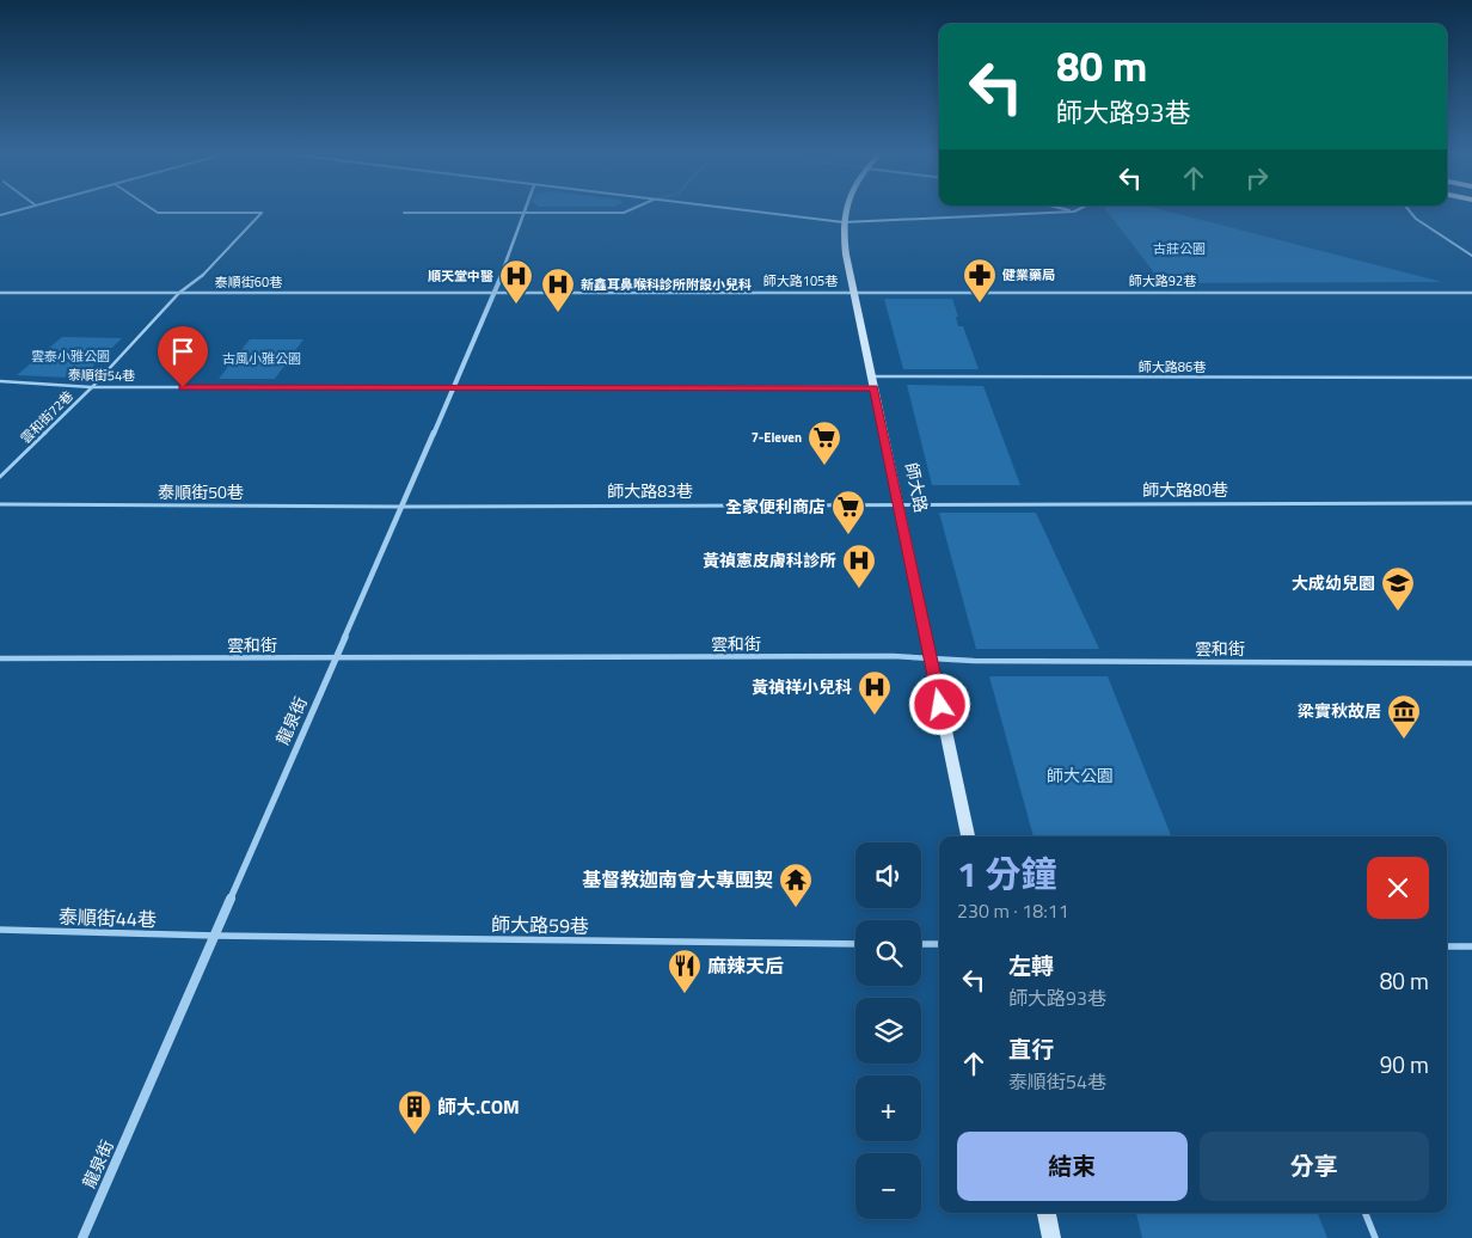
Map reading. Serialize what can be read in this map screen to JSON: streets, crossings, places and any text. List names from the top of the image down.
{
  "streets": {
    "street": ["師大路", "龍泉街"],
    "lane": [
      "師大路105巷",
      "師大路92巷",
      "泰順街60巷",
      "師大路86巷",
      "泰順街54巷",
      "雲和街72巷",
      "師大路80巷",
      "師大路83巷",
      "泰順街50巷",
      "雲和街",
      "泰順街44巷",
      "師大路59巷"
    ]
  },
  "crossings": [
    ["師大路105巷", "師大路92巷"],
    ["師大路105巷", "泰順街60巷"],
    ["師大路105巷", "師大路"],
    ["師大路105巷", "龍泉街"],
    ["師大路92巷", "師大路"],
    ["泰順街60巷", "雲和街72巷"],
    ["泰順街60巷", "龍泉街"],
    ["師大路86巷", "泰順街54巷"],
    ["師大路86巷", "師大路"],
    ["師大路86巷", "龍泉街"],
    ["泰順街54巷", "雲和街72巷"],
    ["泰順街54巷", "龍泉街"],
    ["師大路", "師大路80巷"],
    ["師大路", "師大路83巷"],
    ["師大路", "雲和街"],
    ["師大路80巷", "師大路83巷"],
    ["師大路83巷", "泰順街50巷"],
    ["師大路83巷", "龍泉街"],
    ["泰順街50巷", "龍泉街"],
    ["雲和街", "龍泉街"],
    ["龍泉街", "泰順街44巷"],
    ["龍泉街", "師大路59巷"],
    ["泰順街44巷", "師大路59巷"]
  ],
  "parks": [
    "古莊公園",
    "雲泰小雅公園",
    "古風小雅公園",
    "師大公園"
  ],
  "places": {
    "pharmacy": ["健業藥局"],
    "hospital": [
      "順天堂中醫",
      "新鑫耳鼻喉科診所附設小兒科",
      "黃禎憲皮膚科診所",
      "黃禎祥小兒科"
    ],
    "supermarket": ["7-Eleven", "全家便利商店"],
    "school or university": ["大成幼兒園"],
    "museum": ["梁實秋故居"],
    "temple": ["基督教迦南會大專團契"],
    "restaurant": ["麻辣天后"],
    "building": ["師大.COM"]
  },
  "page": {
    "turn": ["80 m", "師大路93巷"],
    "heading": ["1 分鐘", "230 m · 18:11"],
    "map_buttons": ["+", "−"],
    "list": [
      {
        "name": "左轉",
        "note": "師大路93巷",
        "value": "80 m"
      },
      {
        "name": "直行",
        "note": "泰順街54巷",
        "value": "90 m"
      }
    ],
    "buttons": ["結束", "分享"]
  }
}
